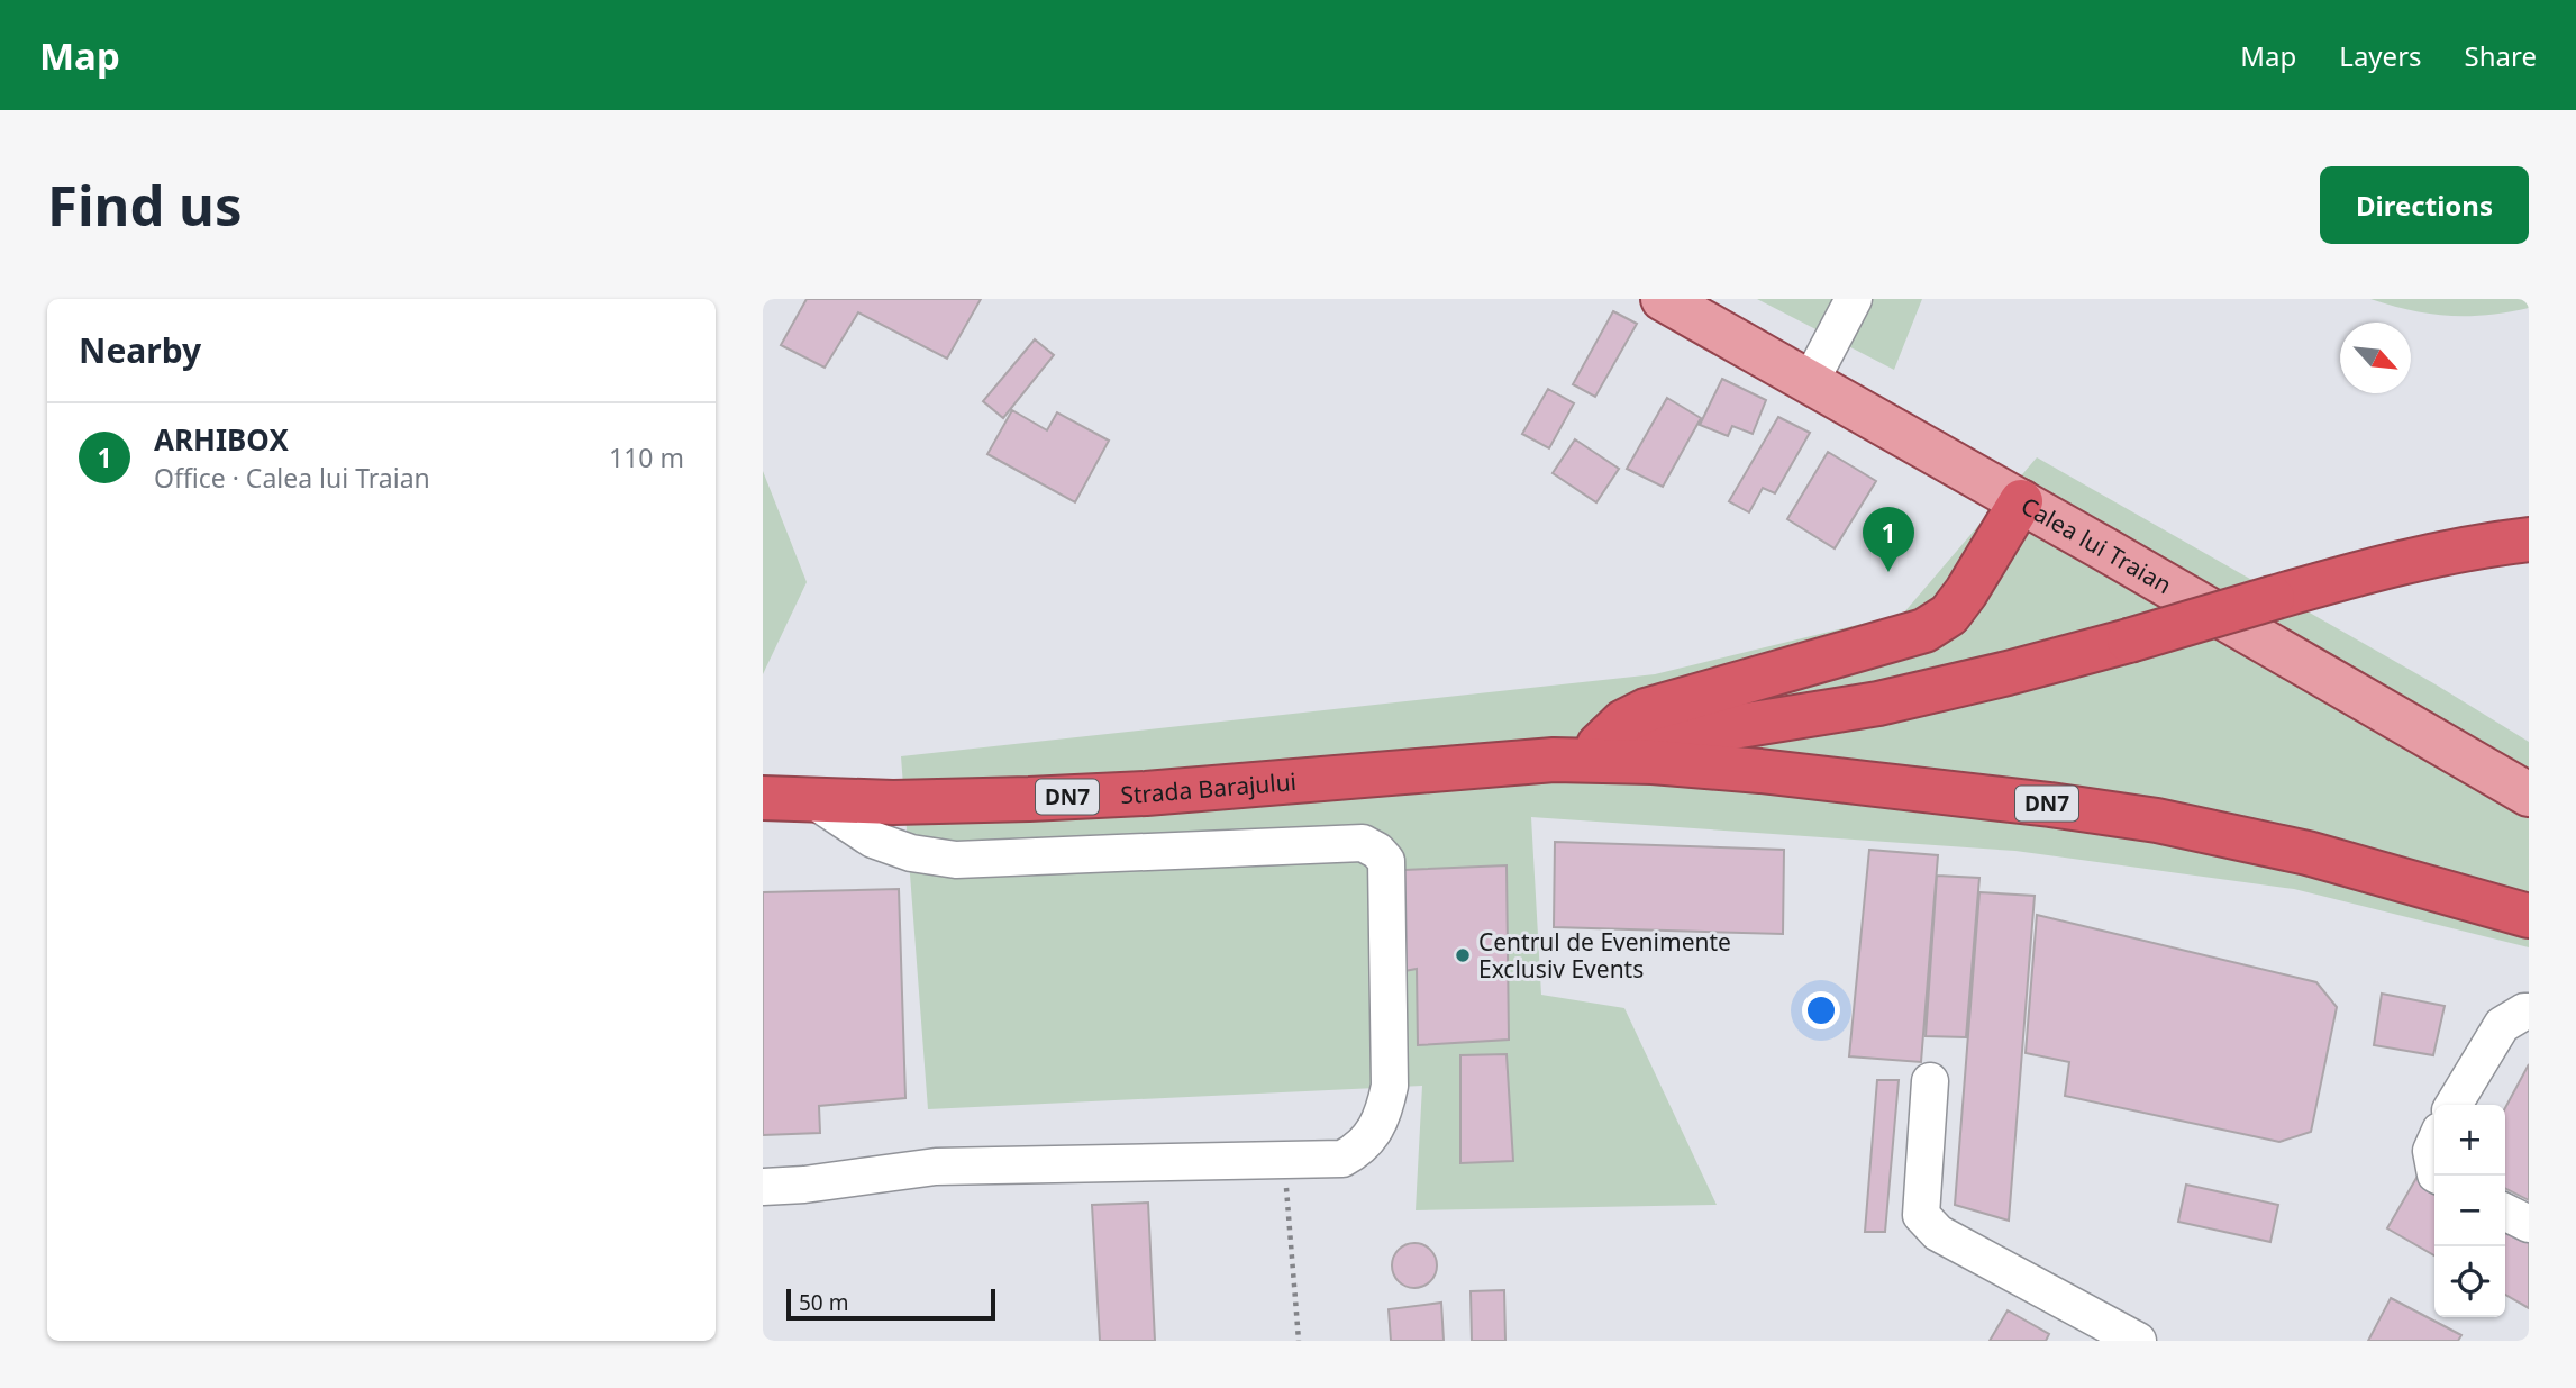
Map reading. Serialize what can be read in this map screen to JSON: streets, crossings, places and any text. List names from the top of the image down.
{
  "streets": {
    "highway": ["Strada Barajului", "DN7"],
    "main road": ["Calea lui Traian"]
  },
  "crossings": [
    ["Strada Barajului", "DN7"]
  ],
  "places": ["Centrul de Evenimente Exclusiv Events"],
  "scale_bar": "50 m",
  "north": "bottom right",
  "page": {
    "header": "Map",
    "nav": ["Map", "Layers", "Share"],
    "buttons": "Directions",
    "title": "Find us",
    "heading": "Nearby",
    "list": [
      {
        "mark": "1",
        "name": "ARHIBOX",
        "note": "Office · Calea lui Traian",
        "value": "110 m"
      }
    ],
    "pins": "1",
    "map_buttons": ["+", "−"],
    "scale": "50 m"
  }
}
